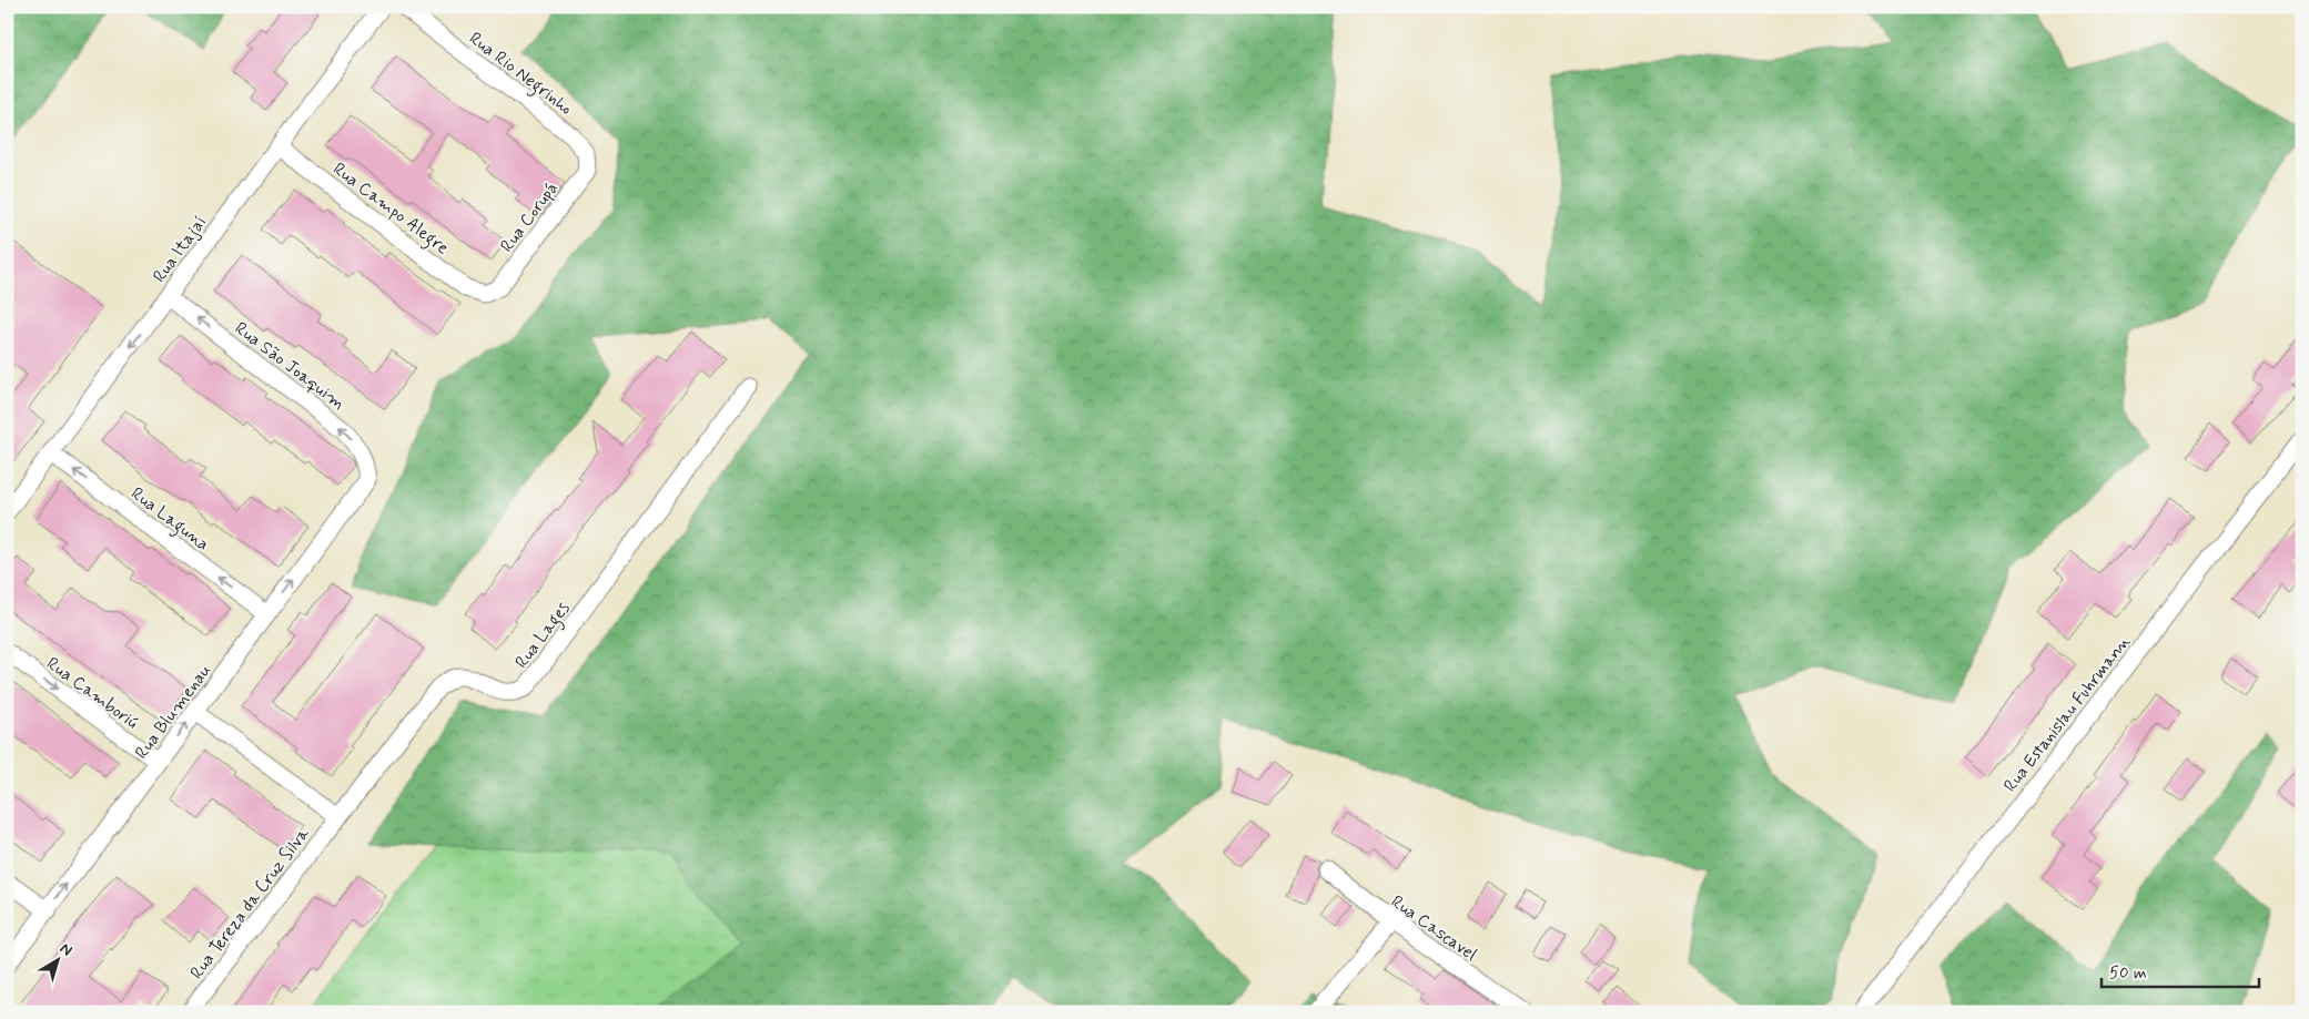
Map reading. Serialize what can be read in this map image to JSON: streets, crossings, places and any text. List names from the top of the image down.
{
  "streets": {
    "street": [
      "Rua Rio Negrinho",
      "Rua Campo Alegre",
      "Rua Corupá",
      "Rua Itajaí",
      "Rua São Joaquim",
      "Rua Laguna",
      "Rua Lages",
      "Rua Camboriú",
      "Rua Blumenau",
      "Rua Estanislau Fuhrmann",
      "Rua Tereza da Cruz Silva",
      "Rua Cascavel"
    ]
  },
  "crossings": [
    ["Rua Rio Negrinho", "Rua Corupá"],
    ["Rua Campo Alegre", "Rua Corupá"],
    ["Rua Campo Alegre", "Rua Itajaí"],
    ["Rua Itajaí", "Rua São Joaquim"],
    ["Rua Itajaí", "Rua Laguna"],
    ["Rua São Joaquim", "Rua Blumenau"],
    ["Rua Laguna", "Rua Blumenau"],
    ["Rua Lages", "Rua Tereza da Cruz Silva"],
    ["Rua Camboriú", "Rua Blumenau"]
  ],
  "one_way": [
    "Rua São Joaquim",
    "Rua Laguna",
    "Rua Camboriú",
    "Rua Blumenau"
  ],
  "scale_bar": "50 m",
  "north": "top right"
}
